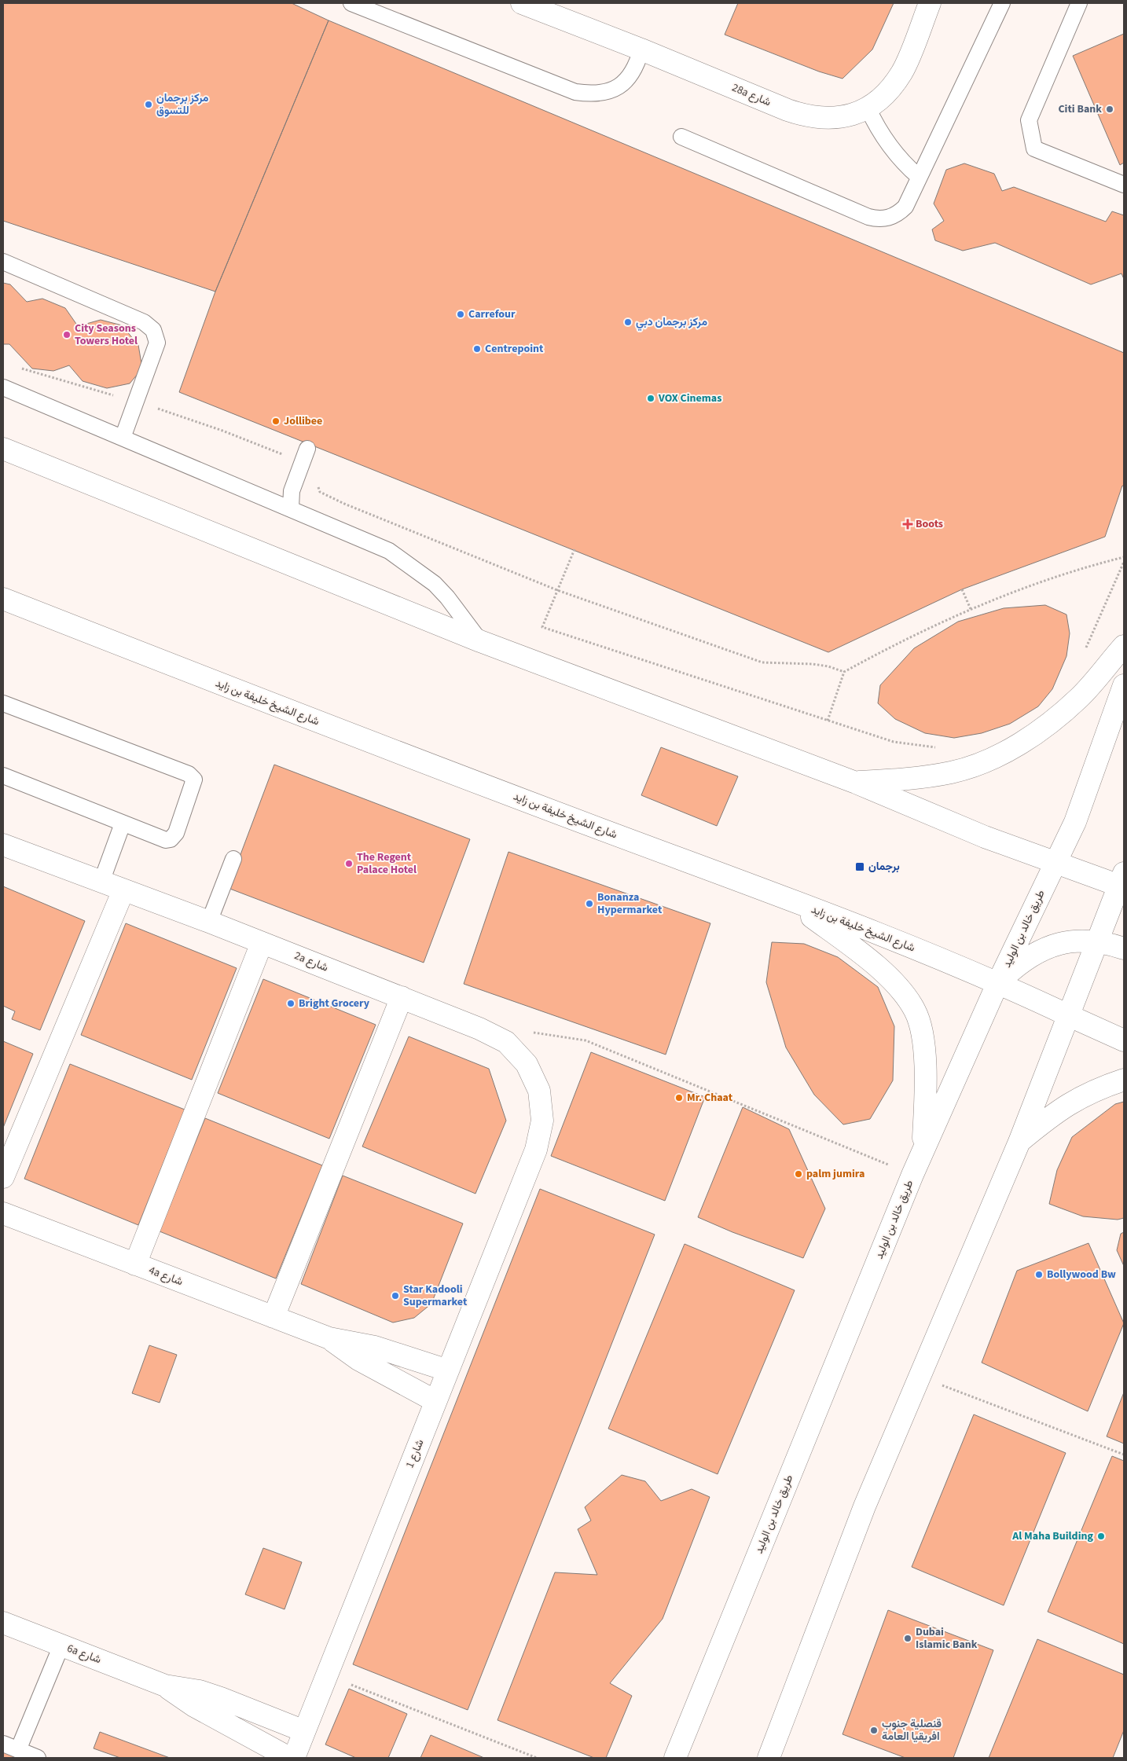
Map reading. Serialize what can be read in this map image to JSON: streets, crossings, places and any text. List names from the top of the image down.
{
  "streets": {
    "main road": [
      "28a شارع",
      "شارع الشيخ خليفة بن زايد",
      "طريق خالد بن الوليد",
      "2a شارع",
      "4a شارع",
      "شارع 1",
      "6a شارع"
    ]
  },
  "crossings": [
    ["شارع الشيخ خليفة بن زايد", "طريق خالد بن الوليد"],
    ["2a شارع", "شارع 1"],
    ["4a شارع", "شارع 1"],
    ["شارع 1", "6a شارع"]
  ],
  "places": {
    "other": [
      "مركز برجمان للتسوق",
      "Citi Bank",
      "Carrefour",
      "مركز برجمان دبي",
      "City Seasons Towers Hotel",
      "Centrepoint",
      "VOX Cinemas",
      "Jollibee",
      "The Regent Palace Hotel",
      "Bonanza Hypermarket",
      "Bright Grocery",
      "Mr. Chaat",
      "palm jumira",
      "Bollywood Bw",
      "Star Kadooli Supermarket",
      "Al Maha Building",
      "Dubai Islamic Bank",
      "قنصلية جنوب افريقيا العامة"
    ],
    "health": ["Boots"],
    "transit": ["برجمان"]
  }
}
